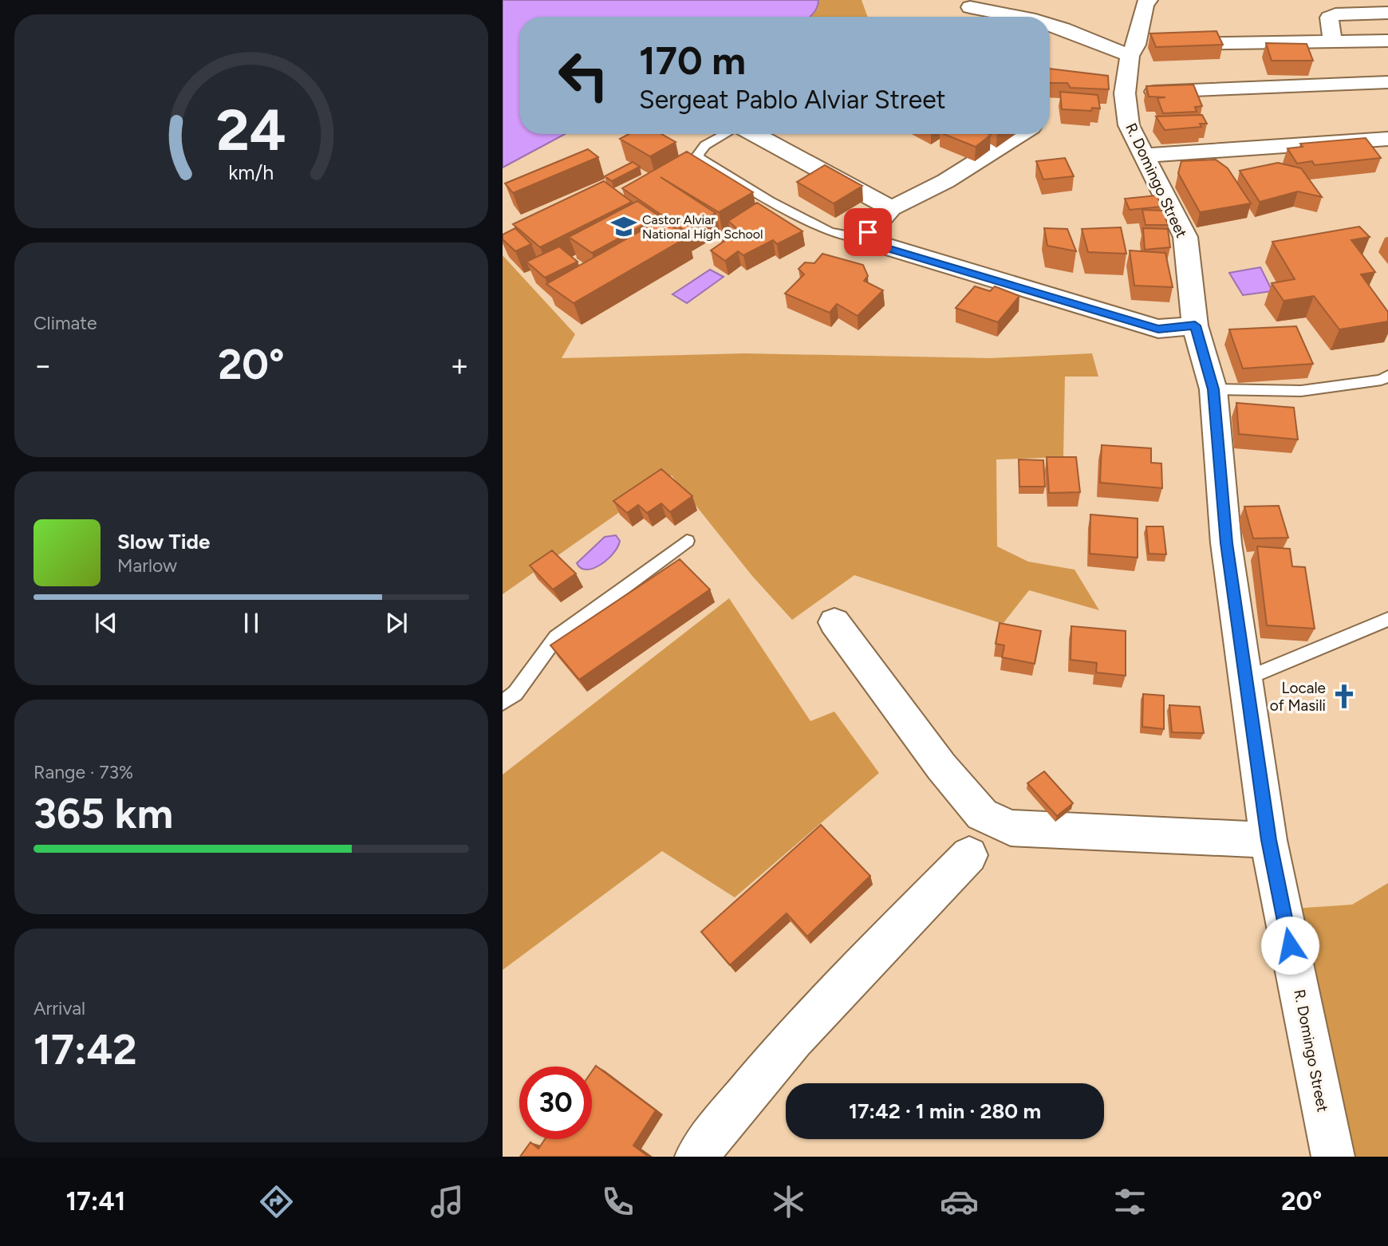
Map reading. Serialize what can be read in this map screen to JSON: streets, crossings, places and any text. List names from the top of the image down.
{
  "streets": {
    "street": ["R. Domingo Street"]
  },
  "places": {
    "school or university": ["Castor Alviar National High School"],
    "church": ["Locale of Masili"]
  },
  "page": {
    "turn": ["170 m", "Sergeat Pablo Alviar Street"],
    "tile": [
      "Climate",
      ["Range · 73%", "365 km"],
      ["Arrival", "17:42"]
    ],
    "heat": ["−", "20°", "+"],
    "song": ["Slow Tide", "Marlow"],
    "limit": "30",
    "trip": "17:42 · 1 min · 280 m",
    "tabs": ["17:41", "20°"],
    "gauge": ["24", "km/h"]
  }
}
